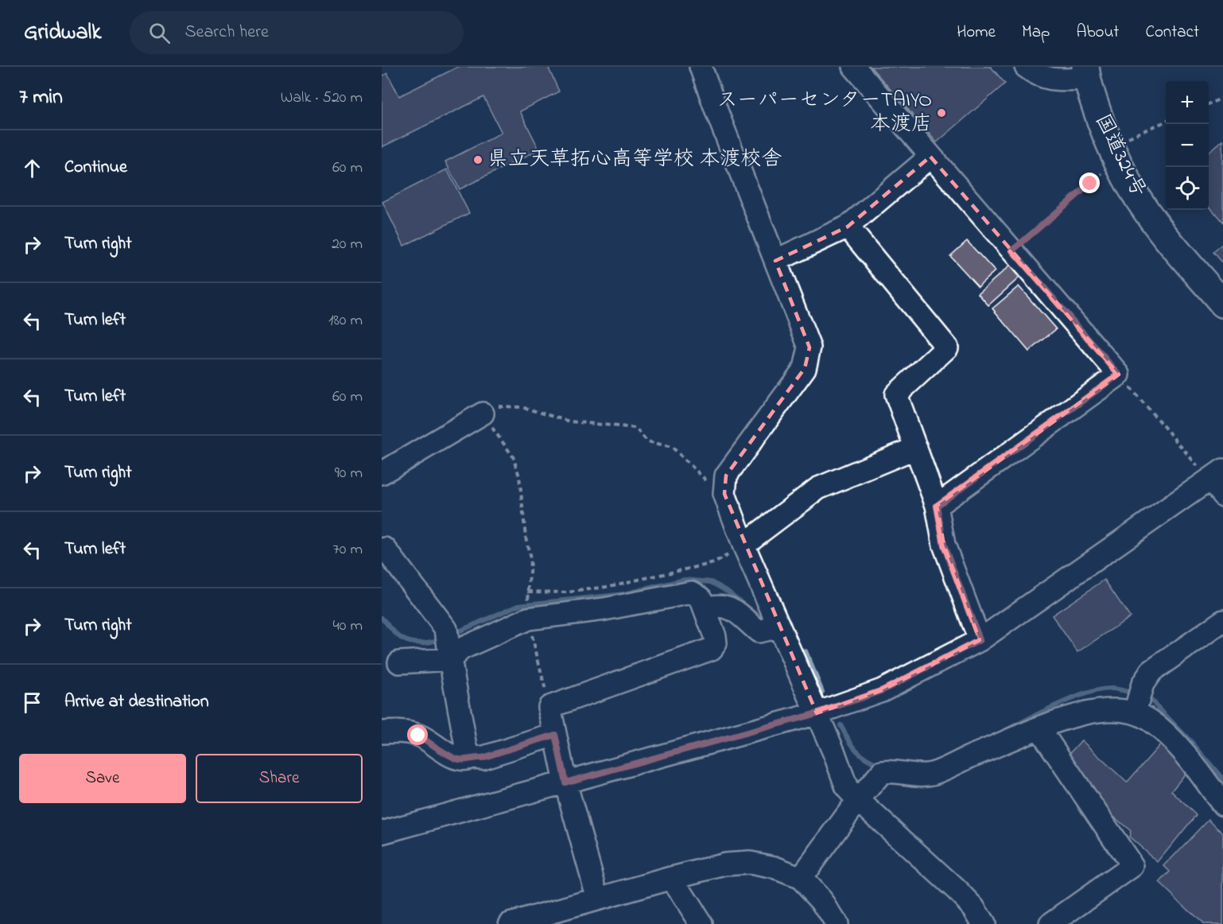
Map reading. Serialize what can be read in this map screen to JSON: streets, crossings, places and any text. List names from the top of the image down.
{
  "streets": {
    "highway": ["国道324号"]
  },
  "places": ["スーパーセンターTAIYO 本渡店", "県立天草拓心高等学校 本渡校舎"],
  "page": {
    "header": "Gridwalk",
    "search": "Search here",
    "nav": [
      "Home",
      "Map",
      "About",
      "Contact"
    ],
    "heading": ["7 min", "Walk · 520 m"],
    "map_buttons": ["+", "−"],
    "list": [
      ["Continue", "60 m"],
      ["Turn right", "20 m"],
      ["Turn left", "180 m"],
      ["Turn left", "60 m"],
      ["Turn right", "90 m"],
      ["Turn left", "70 m"],
      ["Turn right", "40 m"],
      "Arrive at destination"
    ],
    "buttons": ["Save", "Share"]
  }
}
